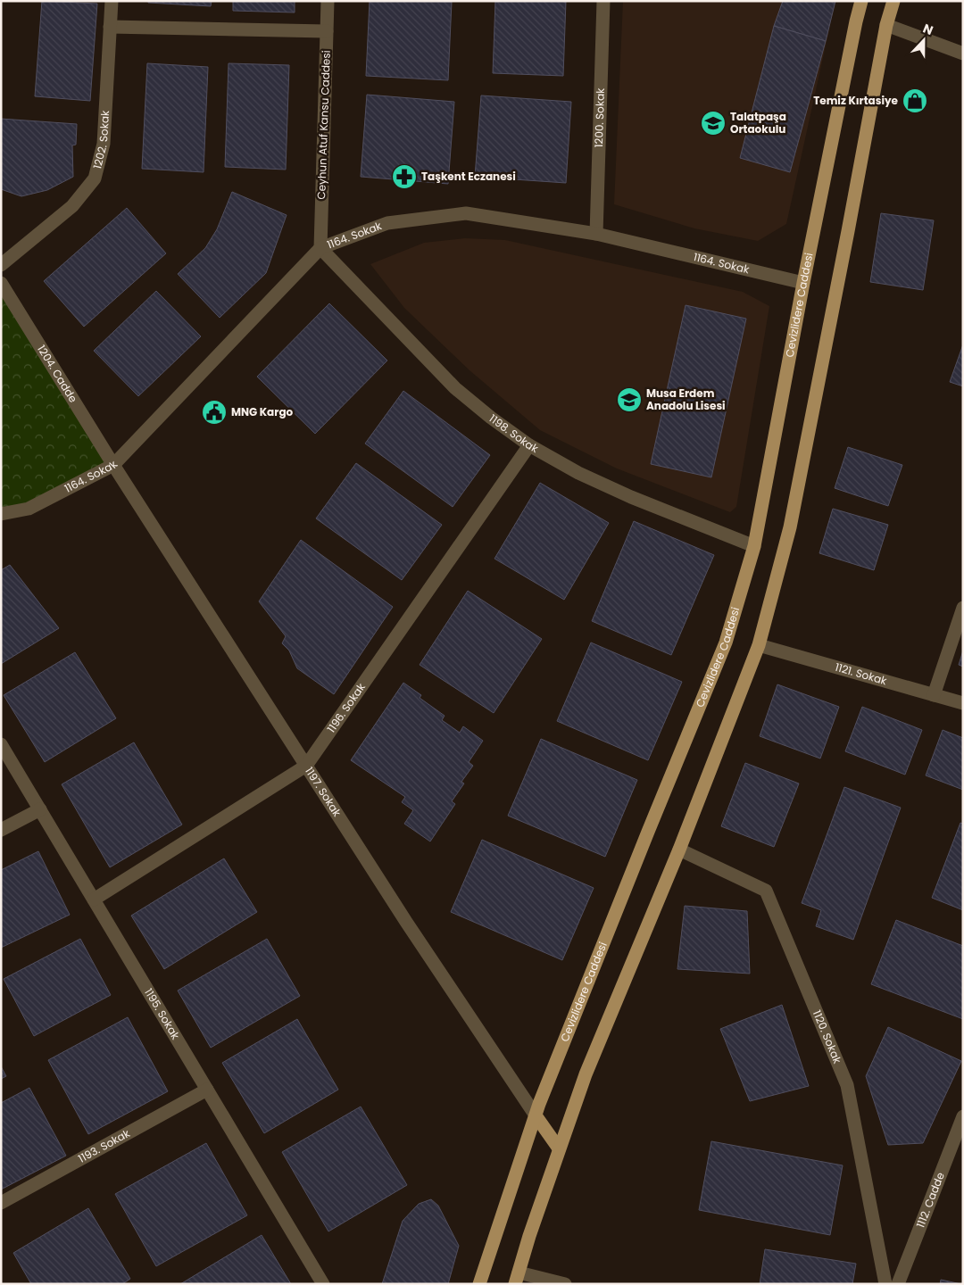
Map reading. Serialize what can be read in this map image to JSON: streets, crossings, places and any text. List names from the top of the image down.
{
  "streets": {
    "main road": ["Cevizlidere Caddesi"],
    "street": [
      "1200. Sokak",
      "Ceyhun Atuf Kansu Caddesi",
      "1202. Sokak",
      "1164. Sokak",
      "1204. Cadde",
      "1198. Sokak",
      "1121. Sokak",
      "1196. Sokak",
      "1197. Sokak",
      "1195. Sokak",
      "1120. Sokak",
      "1193. Sokak",
      "1112. Cadde"
    ]
  },
  "crossings": [
    ["1200. Sokak", "1164. Sokak"],
    ["Ceyhun Atuf Kansu Caddesi", "1164. Sokak"],
    ["Ceyhun Atuf Kansu Caddesi", "1198. Sokak"],
    ["1164. Sokak", "Cevizlidere Caddesi"],
    ["1164. Sokak", "1204. Cadde"],
    ["1164. Sokak", "1198. Sokak"],
    ["1164. Sokak", "1197. Sokak"],
    ["Cevizlidere Caddesi", "1198. Sokak"],
    ["Cevizlidere Caddesi", "1197. Sokak"],
    ["1204. Cadde", "1197. Sokak"],
    ["1198. Sokak", "1196. Sokak"],
    ["1196. Sokak", "1197. Sokak"],
    ["1196. Sokak", "1195. Sokak"],
    ["1195. Sokak", "1193. Sokak"]
  ],
  "places": {
    "shop": ["Temiz Kırtasiye"],
    "school or university": ["Talatpaşa Ortaokulu", "Musa Erdem Anadolu Lisesi"],
    "pharmacy": ["Taşkent Eczanesi"],
    "public building": ["MNG Kargo"]
  },
  "north": "top"
}
